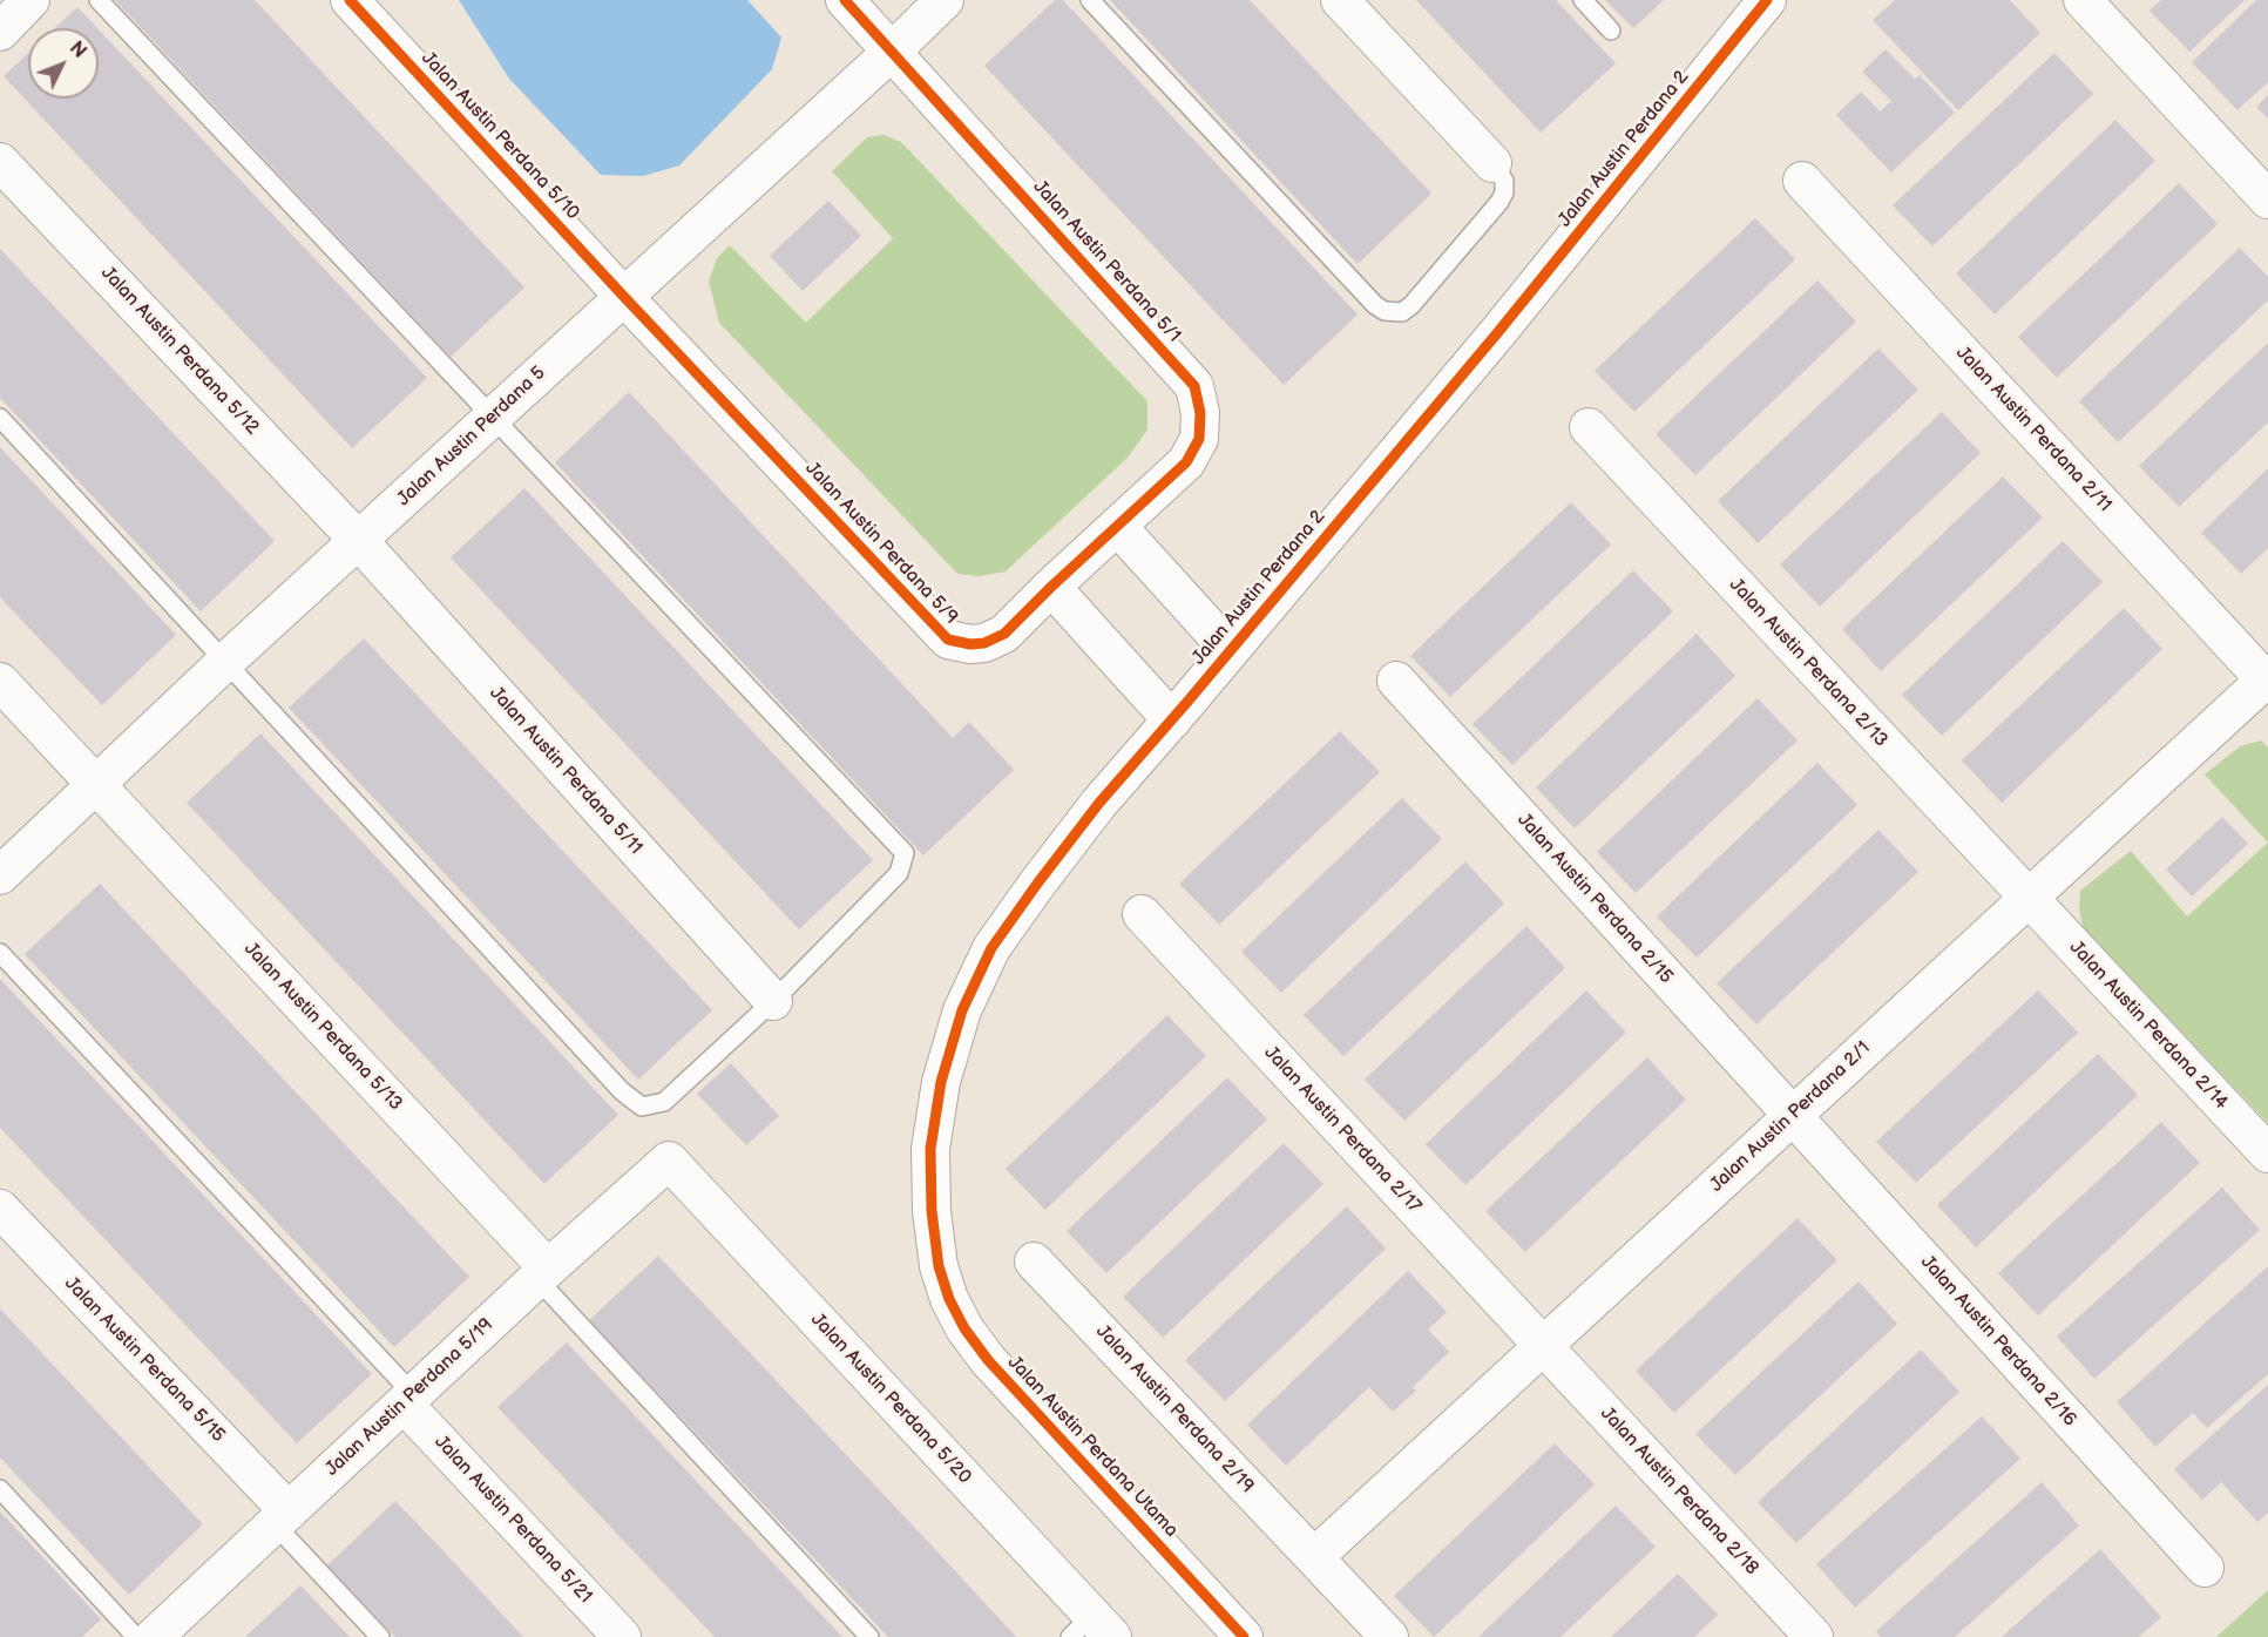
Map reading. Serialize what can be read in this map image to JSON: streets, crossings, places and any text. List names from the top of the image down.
{
  "streets": {
    "street": [
      "Jalan Austin Perdana 5/10",
      "Jalan Austin Perdana 2",
      "Jalan Austin Perdana 5/1",
      "Jalan Austin Perdana 5/12",
      "Jalan Austin Perdana 2/11",
      "Jalan Austin Perdana 5",
      "Jalan Austin Perdana 5/9",
      "Jalan Austin Perdana 2/13",
      "Jalan Austin Perdana 5/11",
      "Jalan Austin Perdana 2/15",
      "Jalan Austin Perdana 2/14",
      "Jalan Austin Perdana 5/13",
      "Jalan Austin Perdana 2/1",
      "Jalan Austin Perdana 2/17",
      "Jalan Austin Perdana 2/16",
      "Jalan Austin Perdana 5/15",
      "Jalan Austin Perdana 5/19",
      "Jalan Austin Perdana 5/20",
      "Jalan Austin Perdana 2/19",
      "Jalan Austin Perdana Utama",
      "Jalan Austin Perdana 2/18",
      "Jalan Austin Perdana 5/21"
    ]
  },
  "crossings": [
    ["Jalan Austin Perdana 5/10", "Jalan Austin Perdana 5"],
    ["Jalan Austin Perdana 5/10", "Jalan Austin Perdana 5/9"],
    ["Jalan Austin Perdana 2", "Jalan Austin Perdana Utama"],
    ["Jalan Austin Perdana 5/1", "Jalan Austin Perdana 5"],
    ["Jalan Austin Perdana 5/1", "Jalan Austin Perdana 5/9"],
    ["Jalan Austin Perdana 5/12", "Jalan Austin Perdana 5"],
    ["Jalan Austin Perdana 5/12", "Jalan Austin Perdana 5/11"],
    ["Jalan Austin Perdana 2/11", "Jalan Austin Perdana 2/1"],
    ["Jalan Austin Perdana 5", "Jalan Austin Perdana 5/9"],
    ["Jalan Austin Perdana 5", "Jalan Austin Perdana 5/11"],
    ["Jalan Austin Perdana 5", "Jalan Austin Perdana 5/13"],
    ["Jalan Austin Perdana 2/13", "Jalan Austin Perdana 2/14"],
    ["Jalan Austin Perdana 2/13", "Jalan Austin Perdana 2/1"],
    ["Jalan Austin Perdana 2/15", "Jalan Austin Perdana 2/1"],
    ["Jalan Austin Perdana 2/15", "Jalan Austin Perdana 2/16"],
    ["Jalan Austin Perdana 2/14", "Jalan Austin Perdana 2/1"],
    ["Jalan Austin Perdana 5/13", "Jalan Austin Perdana 5/19"],
    ["Jalan Austin Perdana 2/1", "Jalan Austin Perdana 2/17"],
    ["Jalan Austin Perdana 2/1", "Jalan Austin Perdana 2/16"],
    ["Jalan Austin Perdana 2/1", "Jalan Austin Perdana 2/19"],
    ["Jalan Austin Perdana 2/1", "Jalan Austin Perdana 2/18"],
    ["Jalan Austin Perdana 2/17", "Jalan Austin Perdana 2/18"],
    ["Jalan Austin Perdana 5/15", "Jalan Austin Perdana 5/19"],
    ["Jalan Austin Perdana 5/19", "Jalan Austin Perdana 5/20"],
    ["Jalan Austin Perdana 5/19", "Jalan Austin Perdana 5/21"]
  ],
  "north": "top right"
}
